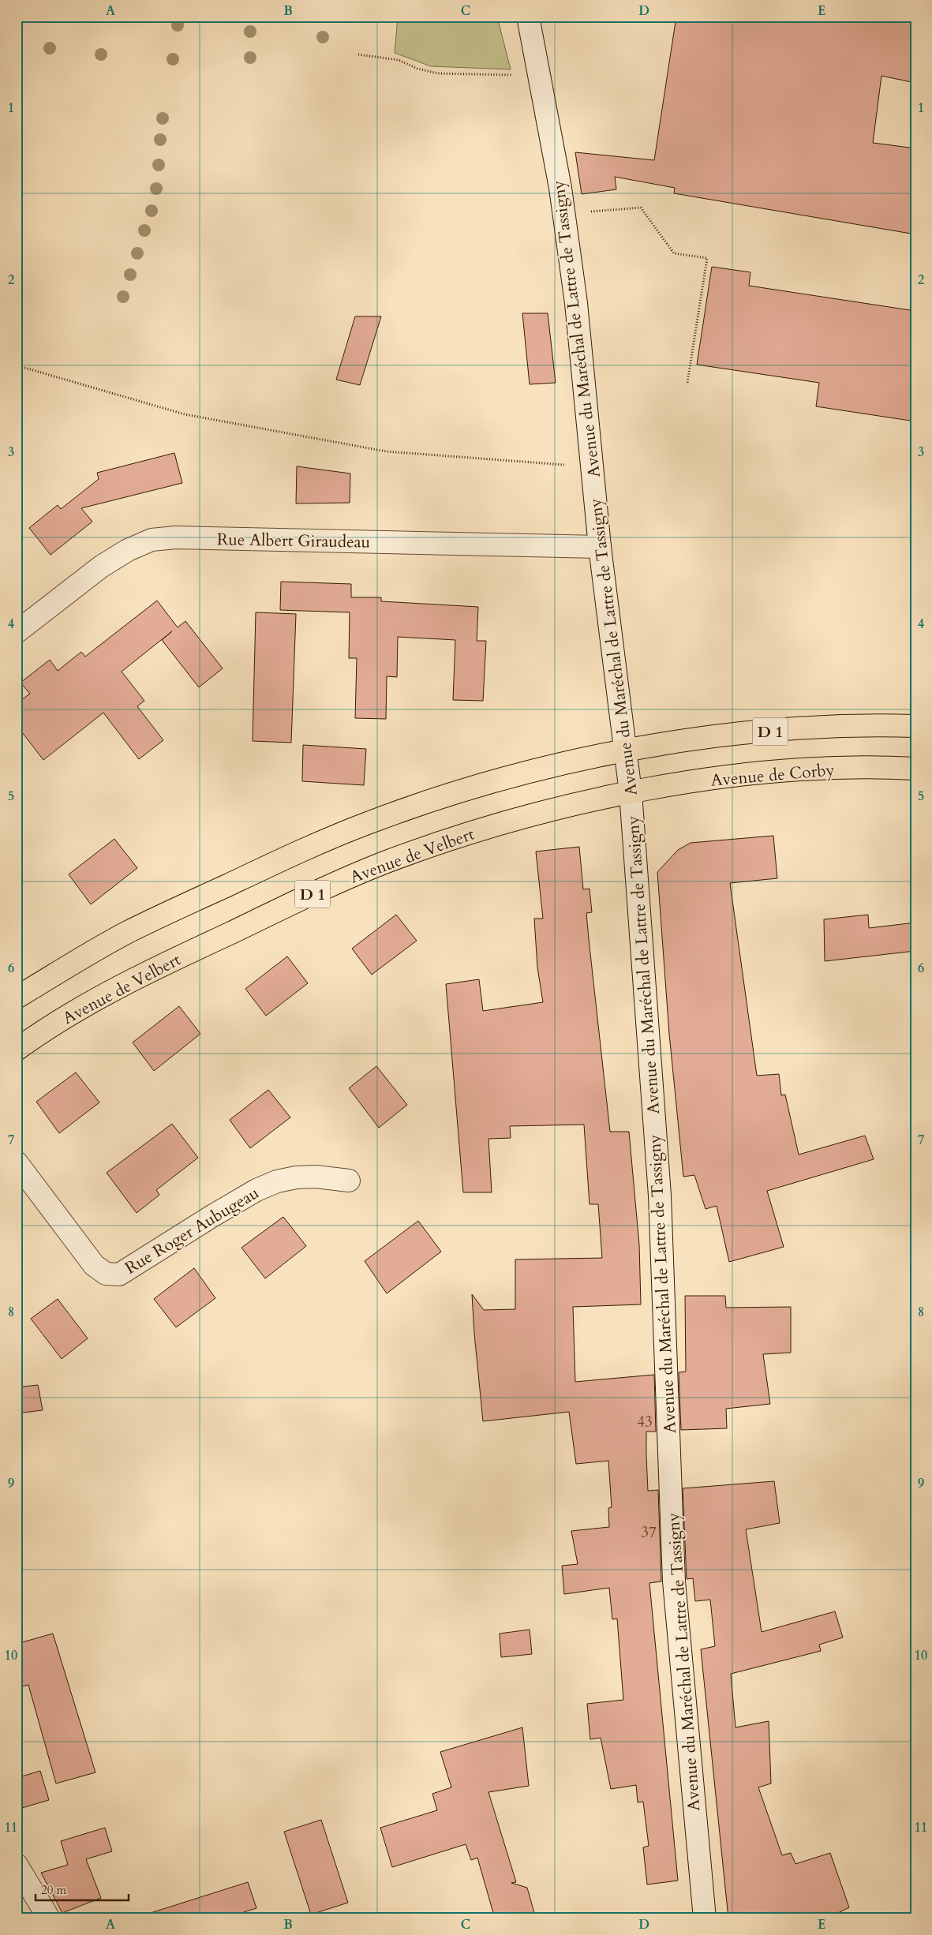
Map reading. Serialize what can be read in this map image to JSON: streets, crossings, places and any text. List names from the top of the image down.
{
  "streets": {
    "main road": [
      "Avenue du Maréchal de Lattre de Tassigny",
      "Rue Albert Giraudeau",
      "D 1",
      "Avenue de Corby",
      "Avenue de Velbert",
      "Rue Roger Aubugeau"
    ]
  },
  "crossings": [
    ["Avenue du Maréchal de Lattre de Tassigny", "Rue Albert Giraudeau"],
    ["Avenue du Maréchal de Lattre de Tassigny", "D 1"],
    ["Avenue du Maréchal de Lattre de Tassigny", "Avenue de Corby"],
    ["Avenue du Maréchal de Lattre de Tassigny", "Avenue de Velbert"],
    ["Avenue de Corby", "Avenue de Velbert"]
  ],
  "house_numbers": ["43", "37"],
  "scale_bar": "20 m",
  "grid": {
    "columns": [
      "A",
      "B",
      "C",
      "D",
      "E"
    ],
    "rows": [
      "1",
      "2",
      "3",
      "4",
      "5",
      "6",
      "7",
      "8",
      "9",
      "10",
      "11"
    ]
  }
}
